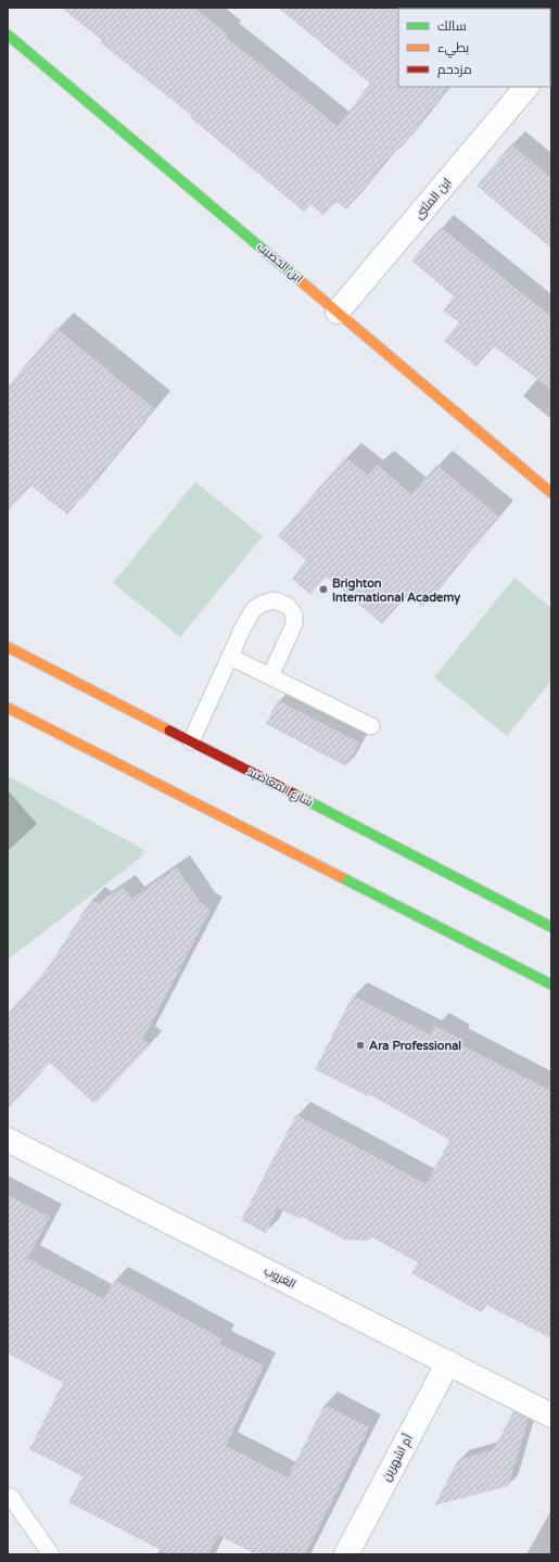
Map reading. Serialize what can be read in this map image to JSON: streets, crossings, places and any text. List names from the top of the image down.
{
  "streets": {
    "street": [
      "ابن المثنى",
      "ابن الحصيب",
      "شارع المعاضيد",
      "الغروب",
      "أم اشهرين"
    ]
  },
  "crossings": [
    ["ابن المثنى", "ابن الحصيب"],
    ["الغروب", "أم اشهرين"]
  ],
  "places": ["Brighton International Academy", "Ara Professional"],
  "legend": ["سالك", "بطيء", "مزدحم"]
}
